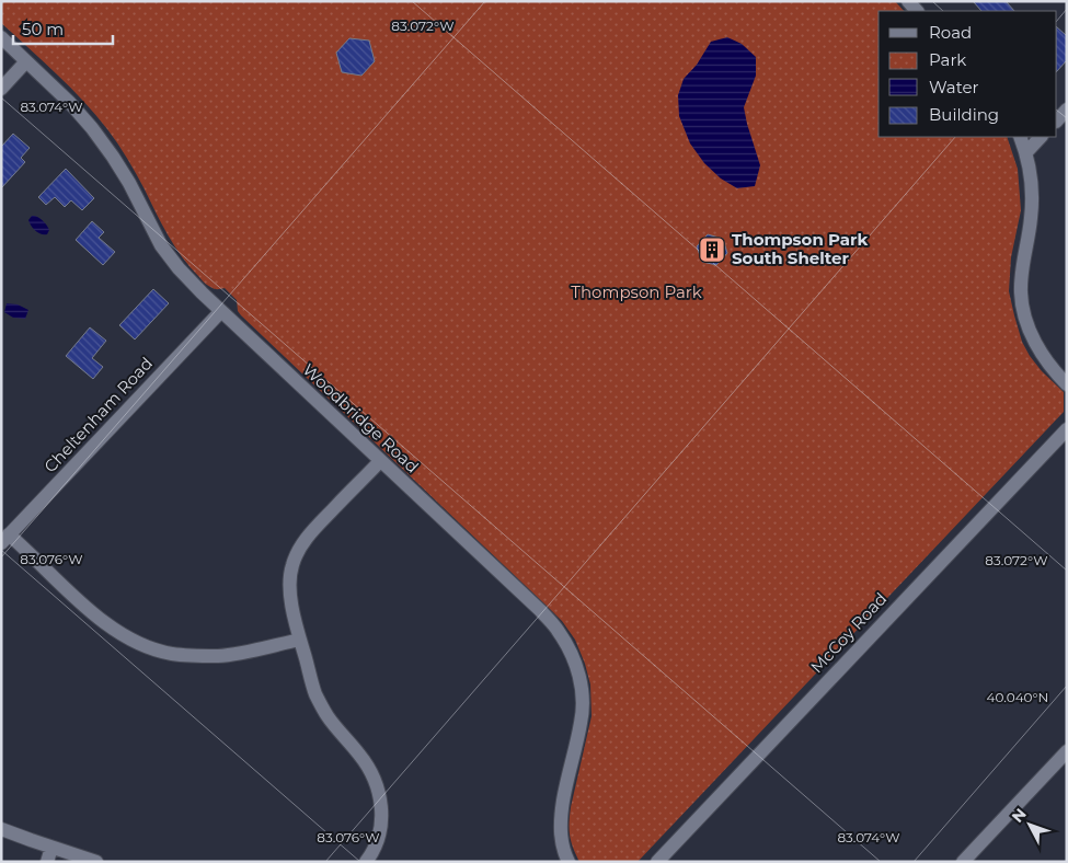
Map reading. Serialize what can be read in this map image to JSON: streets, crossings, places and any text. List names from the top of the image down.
{
  "streets": {
    "street": ["Cheltenham Road", "Woodbridge Road", "McCoy Road"]
  },
  "crossings": [
    ["Cheltenham Road", "Woodbridge Road"]
  ],
  "parks": ["Thompson Park"],
  "places": {
    "building": ["Thompson Park South Shelter"]
  },
  "legend": [
    "Road",
    "Park",
    "Water",
    "Building"
  ],
  "scale_bar": "50 m",
  "north": "top left",
  "coordinates": [
    "83.072°W",
    "83.074°W",
    "83.076°W",
    "40.040°N"
  ]
}
